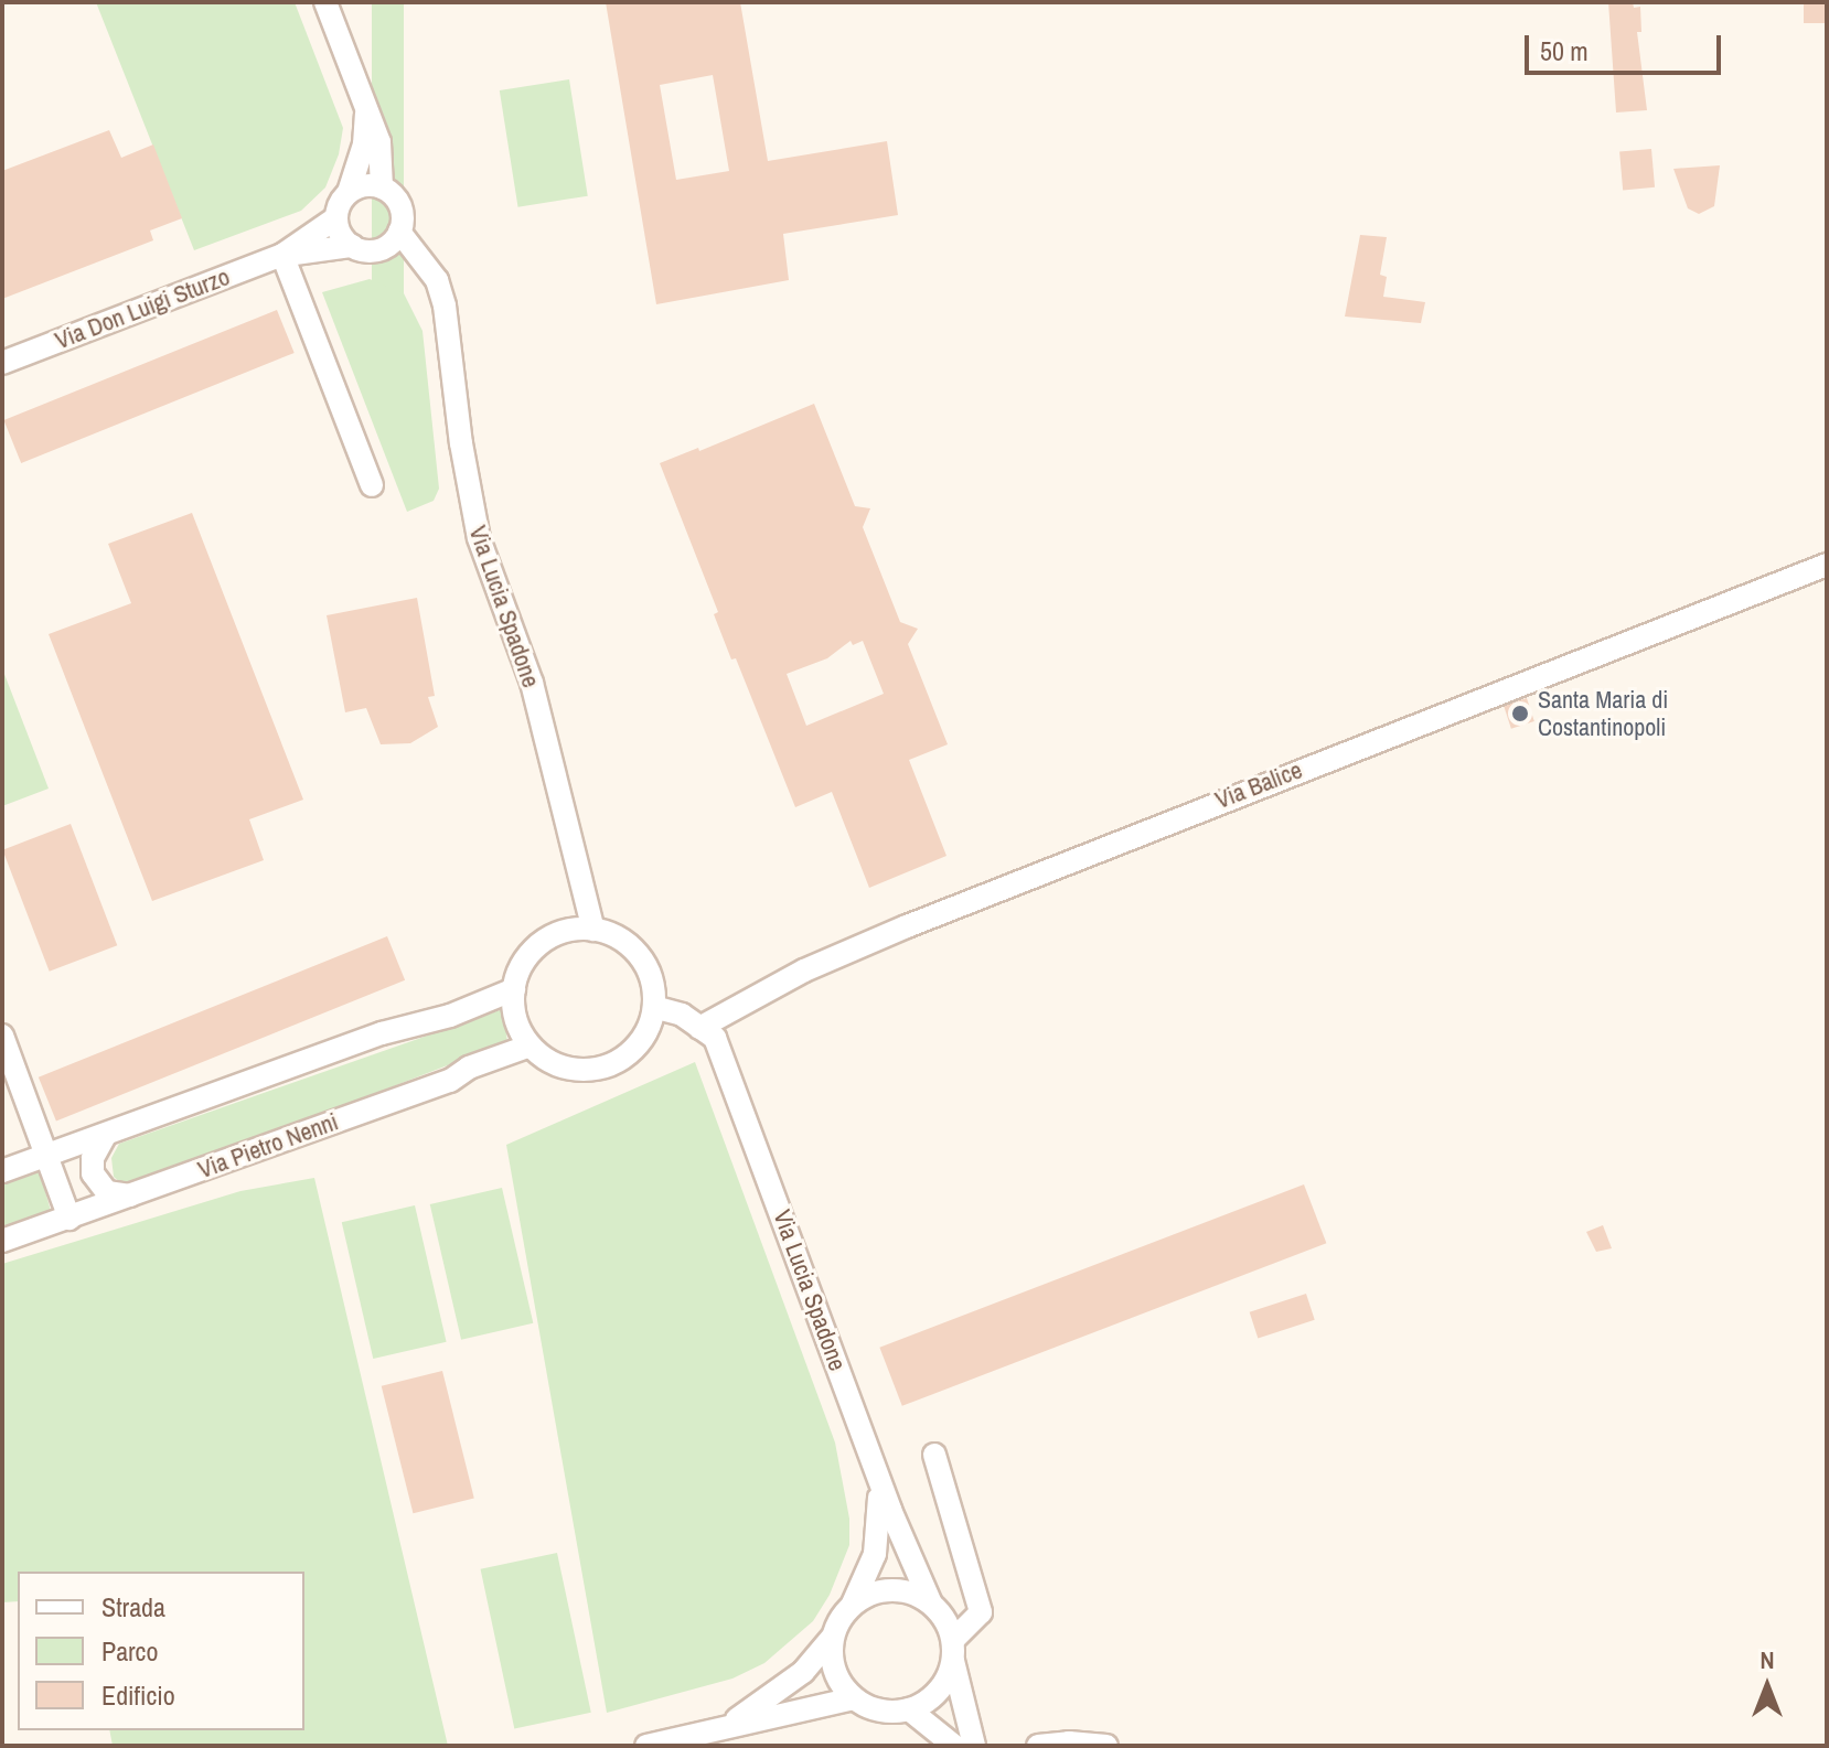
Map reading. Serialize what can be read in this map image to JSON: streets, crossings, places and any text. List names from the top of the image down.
{
  "streets": {
    "street": [
      "Via Don Luigi Sturzo",
      "Via Lucia Spadone",
      "Via Balice",
      "Via Pietro Nenni"
    ]
  },
  "crossings": [
    ["Via Lucia Spadone", "Via Balice"],
    ["Via Lucia Spadone", "Via Pietro Nenni"]
  ],
  "places": ["Santa Maria di Costantinopoli"],
  "legend": ["Strada", "Parco", "Edificio"],
  "scale_bar": "50 m",
  "north": "top"
}
